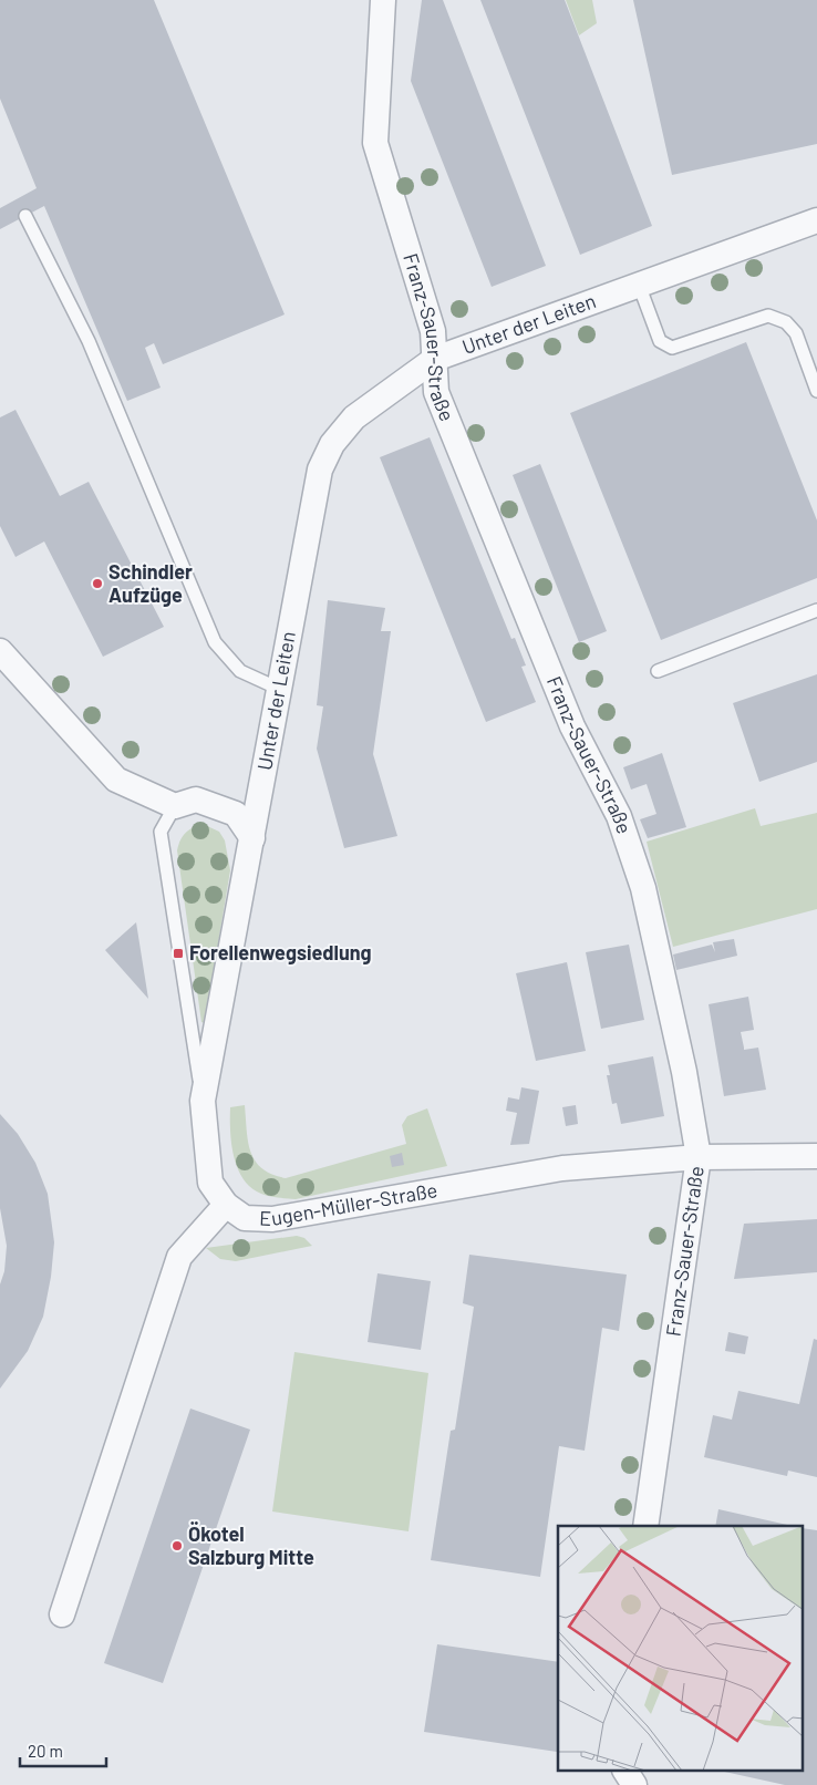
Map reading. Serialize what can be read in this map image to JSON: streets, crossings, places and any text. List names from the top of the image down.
{
  "streets": {
    "street": ["Unter der Leiten", "Franz-Sauer-Straße", "Eugen-Müller-Straße"]
  },
  "crossings": [
    ["Unter der Leiten", "Franz-Sauer-Straße"],
    ["Franz-Sauer-Straße", "Eugen-Müller-Straße"]
  ],
  "places": {
    "other": ["Schindler Aufzüge", "Ökotel Salzburg Mitte"],
    "transit": ["Forellenwegsiedlung"]
  },
  "scale_bar": "20 m"
}
